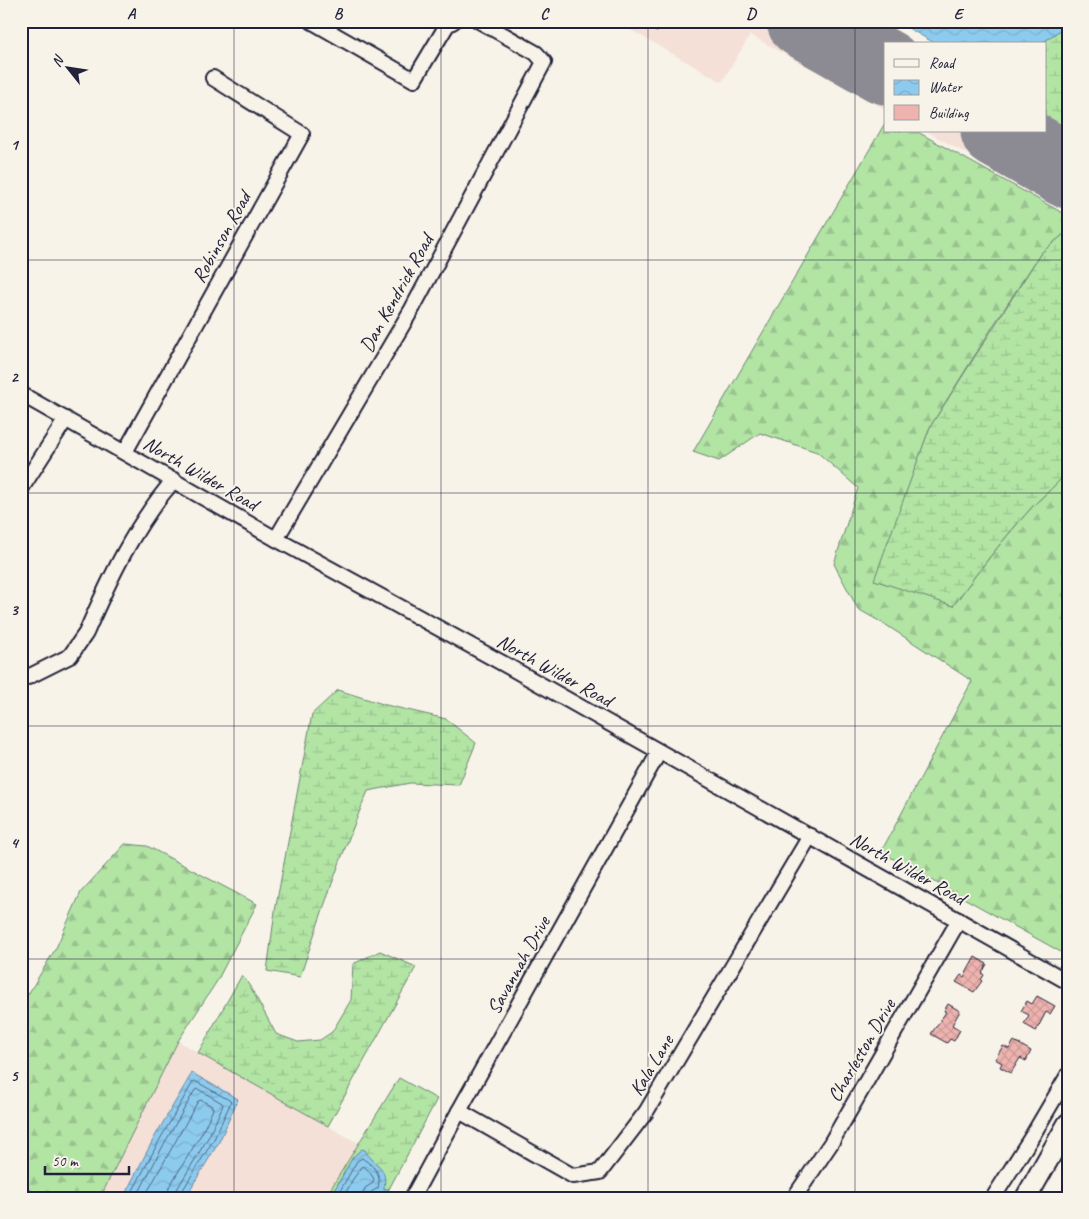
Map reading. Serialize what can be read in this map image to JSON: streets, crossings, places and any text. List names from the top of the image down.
{
  "streets": {
    "street": [
      "Robinson Road",
      "Dan Kendrick Road",
      "North Wilder Road",
      "Savannah Drive",
      "Charleston Drive",
      "Kala Lane"
    ]
  },
  "crossings": [
    ["Robinson Road", "North Wilder Road"],
    ["Dan Kendrick Road", "North Wilder Road"],
    ["North Wilder Road", "Savannah Drive"],
    ["North Wilder Road", "Charleston Drive"],
    ["North Wilder Road", "Kala Lane"],
    ["Savannah Drive", "Kala Lane"]
  ],
  "legend": ["Road", "Water", "Building"],
  "scale_bar": "50 m",
  "north": "top left",
  "grid": {
    "columns": [
      "A",
      "B",
      "C",
      "D",
      "E"
    ],
    "rows": [
      "1",
      "2",
      "3",
      "4",
      "5"
    ]
  }
}
